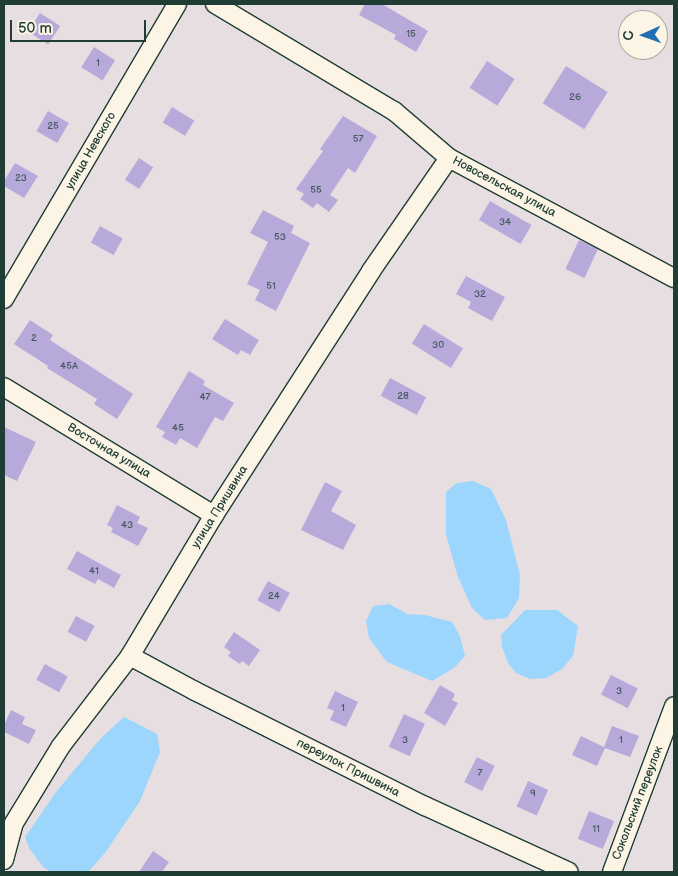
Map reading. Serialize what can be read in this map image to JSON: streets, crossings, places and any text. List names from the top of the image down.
{
  "streets": {
    "street": [
      "улица Невского",
      "Новосельская улица",
      "Восточная улица",
      "улица Пришвина",
      "переулок Пришвина",
      "Сокольский переулок"
    ]
  },
  "crossings": [
    ["Новосельская улица", "улица Пришвина"],
    ["Восточная улица", "улица Пришвина"],
    ["улица Пришвина", "переулок Пришвина"]
  ],
  "house_numbers": [
    "15",
    "1",
    "26",
    "25",
    "57",
    "23",
    "55",
    "34",
    "53",
    "51",
    "32",
    "2",
    "30",
    "45А",
    "28",
    "47",
    "45",
    "43",
    "41",
    "24",
    "3",
    "1",
    "3",
    "1",
    "7",
    "9",
    "11"
  ],
  "scale_bar": "50 m",
  "north": "left"
}
